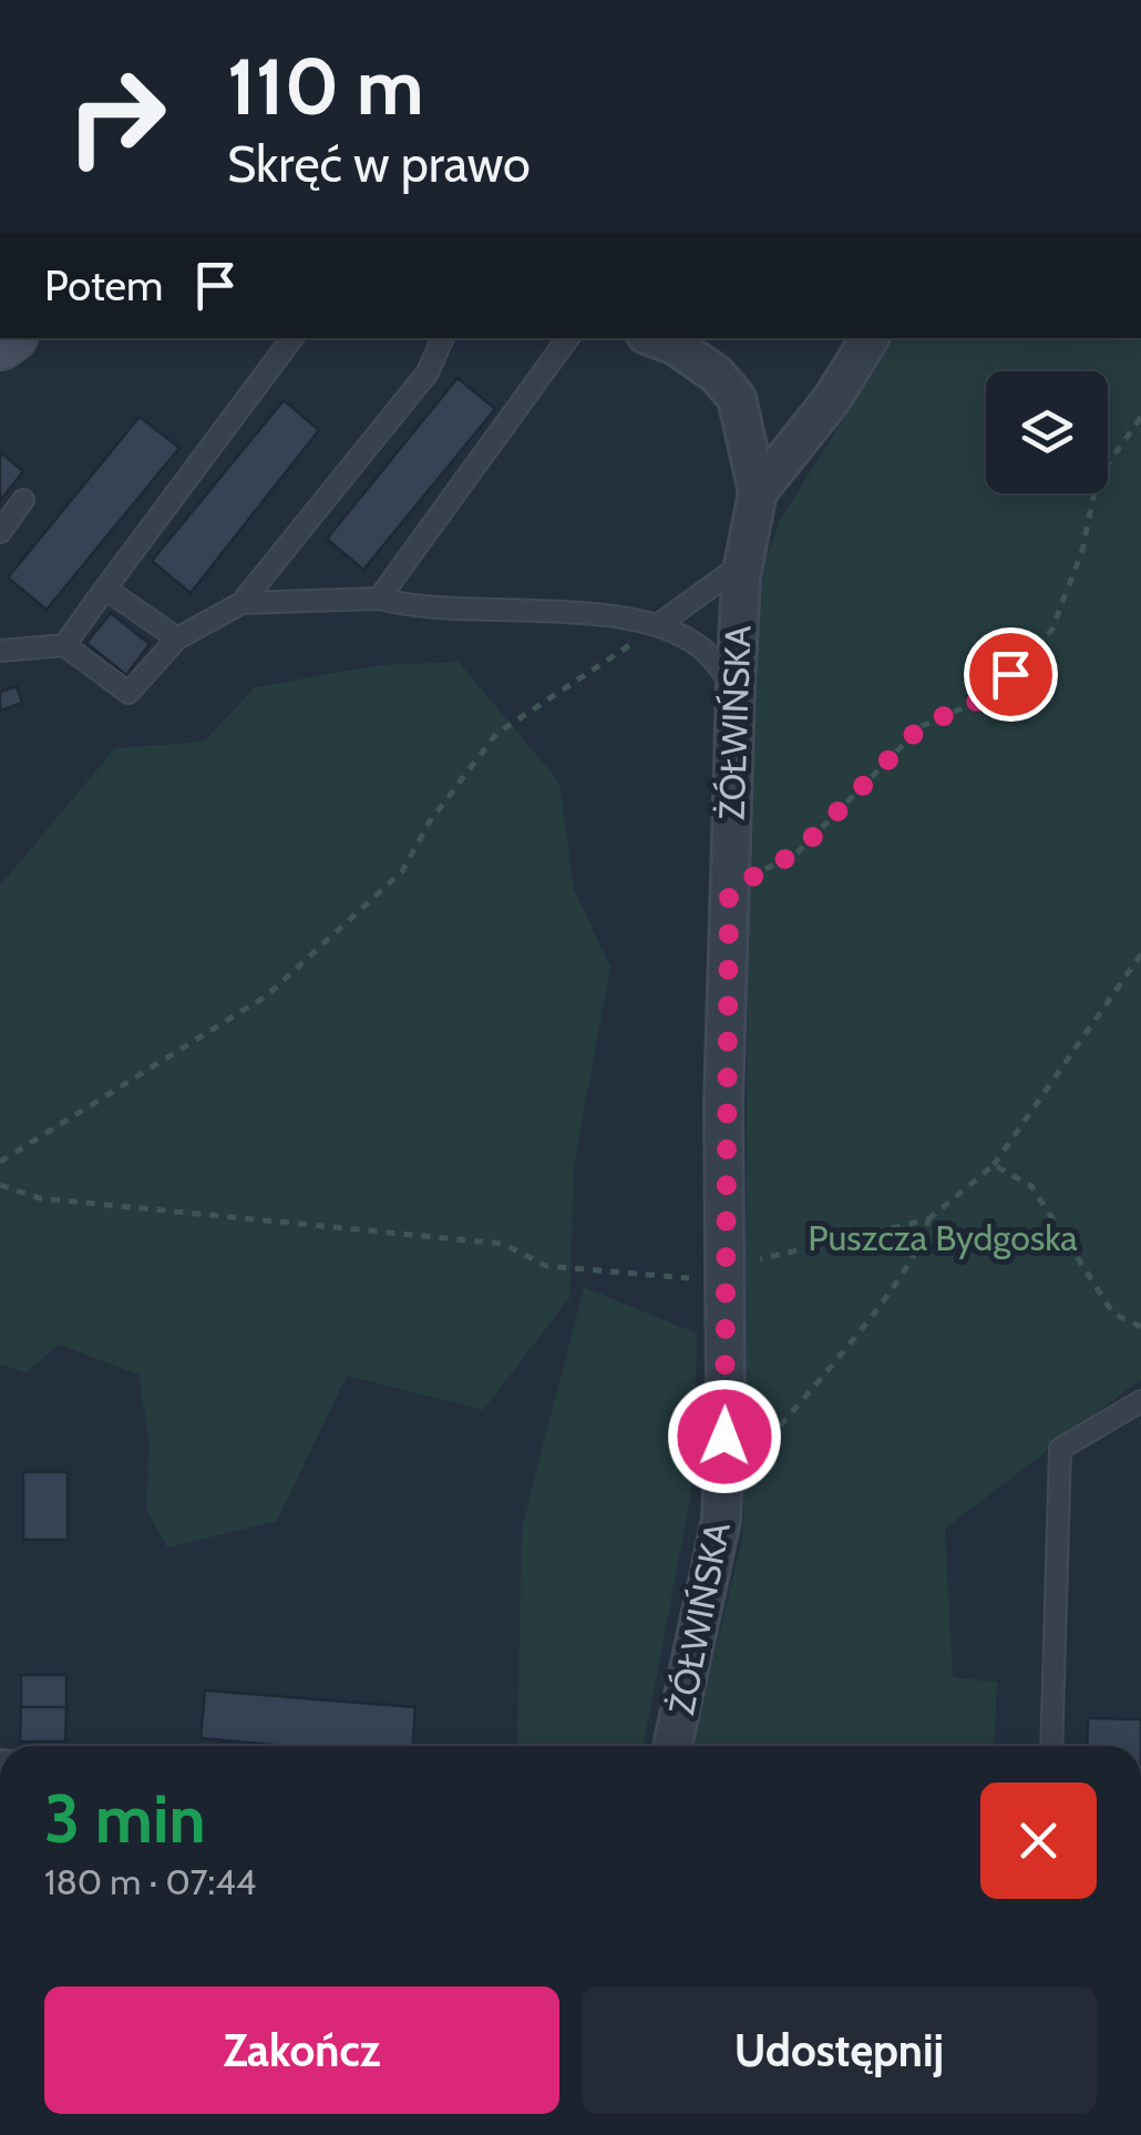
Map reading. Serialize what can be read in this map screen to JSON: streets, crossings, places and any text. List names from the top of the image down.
{
  "streets": {
    "street": ["ŻÓŁWIŃSKA"]
  },
  "parks": ["Puszcza Bydgoska"],
  "page": {
    "turn": ["110 m", "Skręć w prawo"],
    "then": "Potem",
    "heading": ["3 min", "180 m · 07:44"],
    "buttons": ["Zakończ", "Udostępnij"]
  }
}
